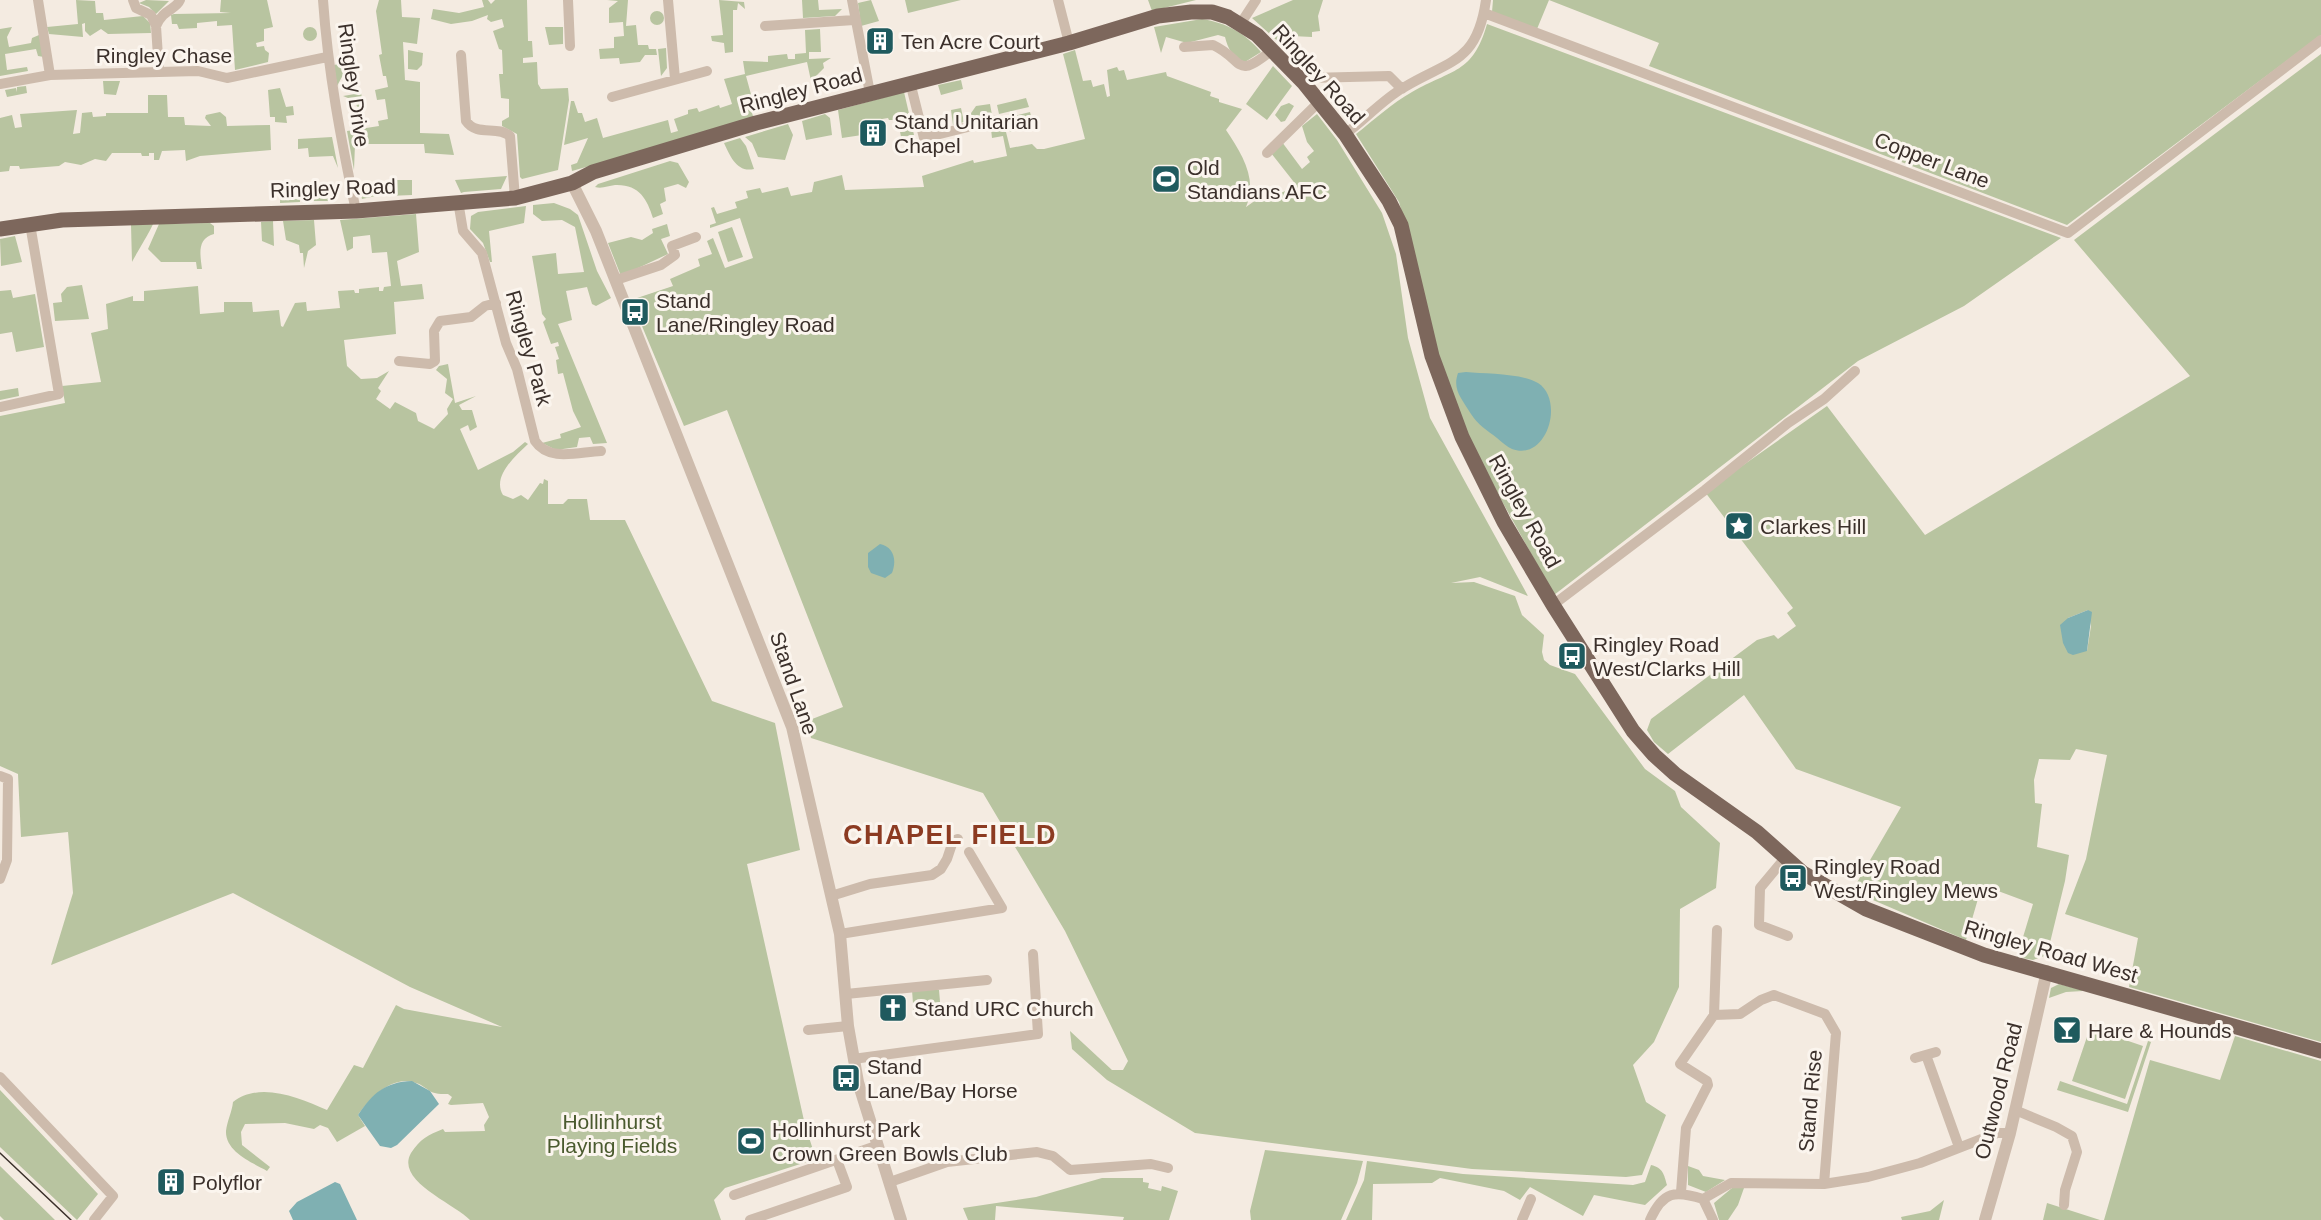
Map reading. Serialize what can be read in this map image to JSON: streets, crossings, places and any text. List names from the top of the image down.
{
  "streets": {
    "main road": ["Ringley Road", "Ringley Road West"],
    "street": [
      "Ringley Chase",
      "Ringley Drive",
      "Copper Lane",
      "Ringley Park",
      "Stand Lane",
      "Outwood Road",
      "Stand Rise"
    ]
  },
  "crossings": [
    ["Ringley Chase", "Ringley Drive"],
    ["Ringley Road", "Ringley Drive"],
    ["Ringley Road", "Ringley Park"],
    ["Ringley Road", "Stand Lane"],
    ["Ringley Road", "Ringley Road West"],
    ["Ringley Road West", "Outwood Road"]
  ],
  "districts": ["CHAPEL FIELD"],
  "parks": ["Hollinhurst Playing Fields"],
  "places": {
    "building": ["Ten Acre Court", "Stand Unitarian Chapel", "Polyflor"],
    "sports": ["Old Standians AFC", "Hollinhurst Park Crown Green Bowls Club"],
    "bus stop": [
      "Stand Lane/Ringley Road",
      "Ringley Road West/Clarks Hill",
      "Ringley Road West/Ringley Mews",
      "Stand Lane/Bay Horse"
    ],
    "place": ["Clarkes Hill"],
    "church": ["Stand URC Church"],
    "bar": ["Hare & Hounds"]
  }
}
